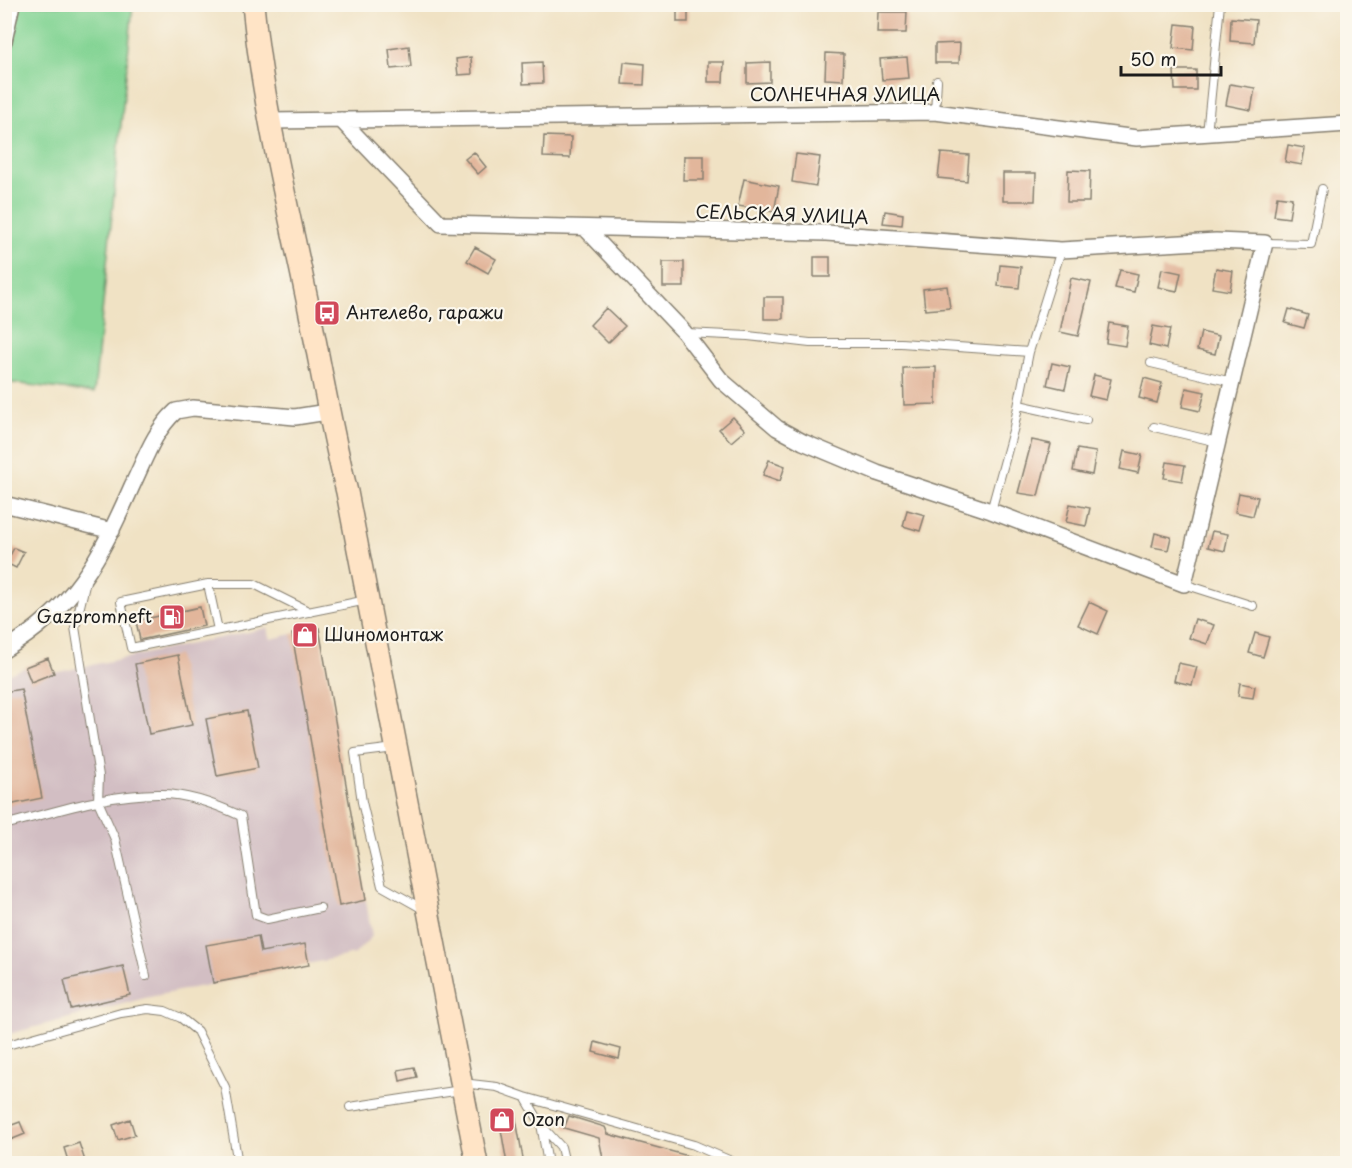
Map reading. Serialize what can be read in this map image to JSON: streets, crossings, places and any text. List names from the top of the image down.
{
  "streets": {
    "street": ["СОЛНЕЧНАЯ УЛИЦА", "СЕЛЬСКАЯ УЛИЦА"]
  },
  "crossings": [
    ["СОЛНЕЧНАЯ УЛИЦА", "СЕЛЬСКАЯ УЛИЦА"]
  ],
  "places": {
    "bus stop": ["Антелево, гаражи"],
    "fuel station": ["Gazpromneft"],
    "shop": ["Шиномонтаж", "Ozon"]
  },
  "scale_bar": "50 m"
}
